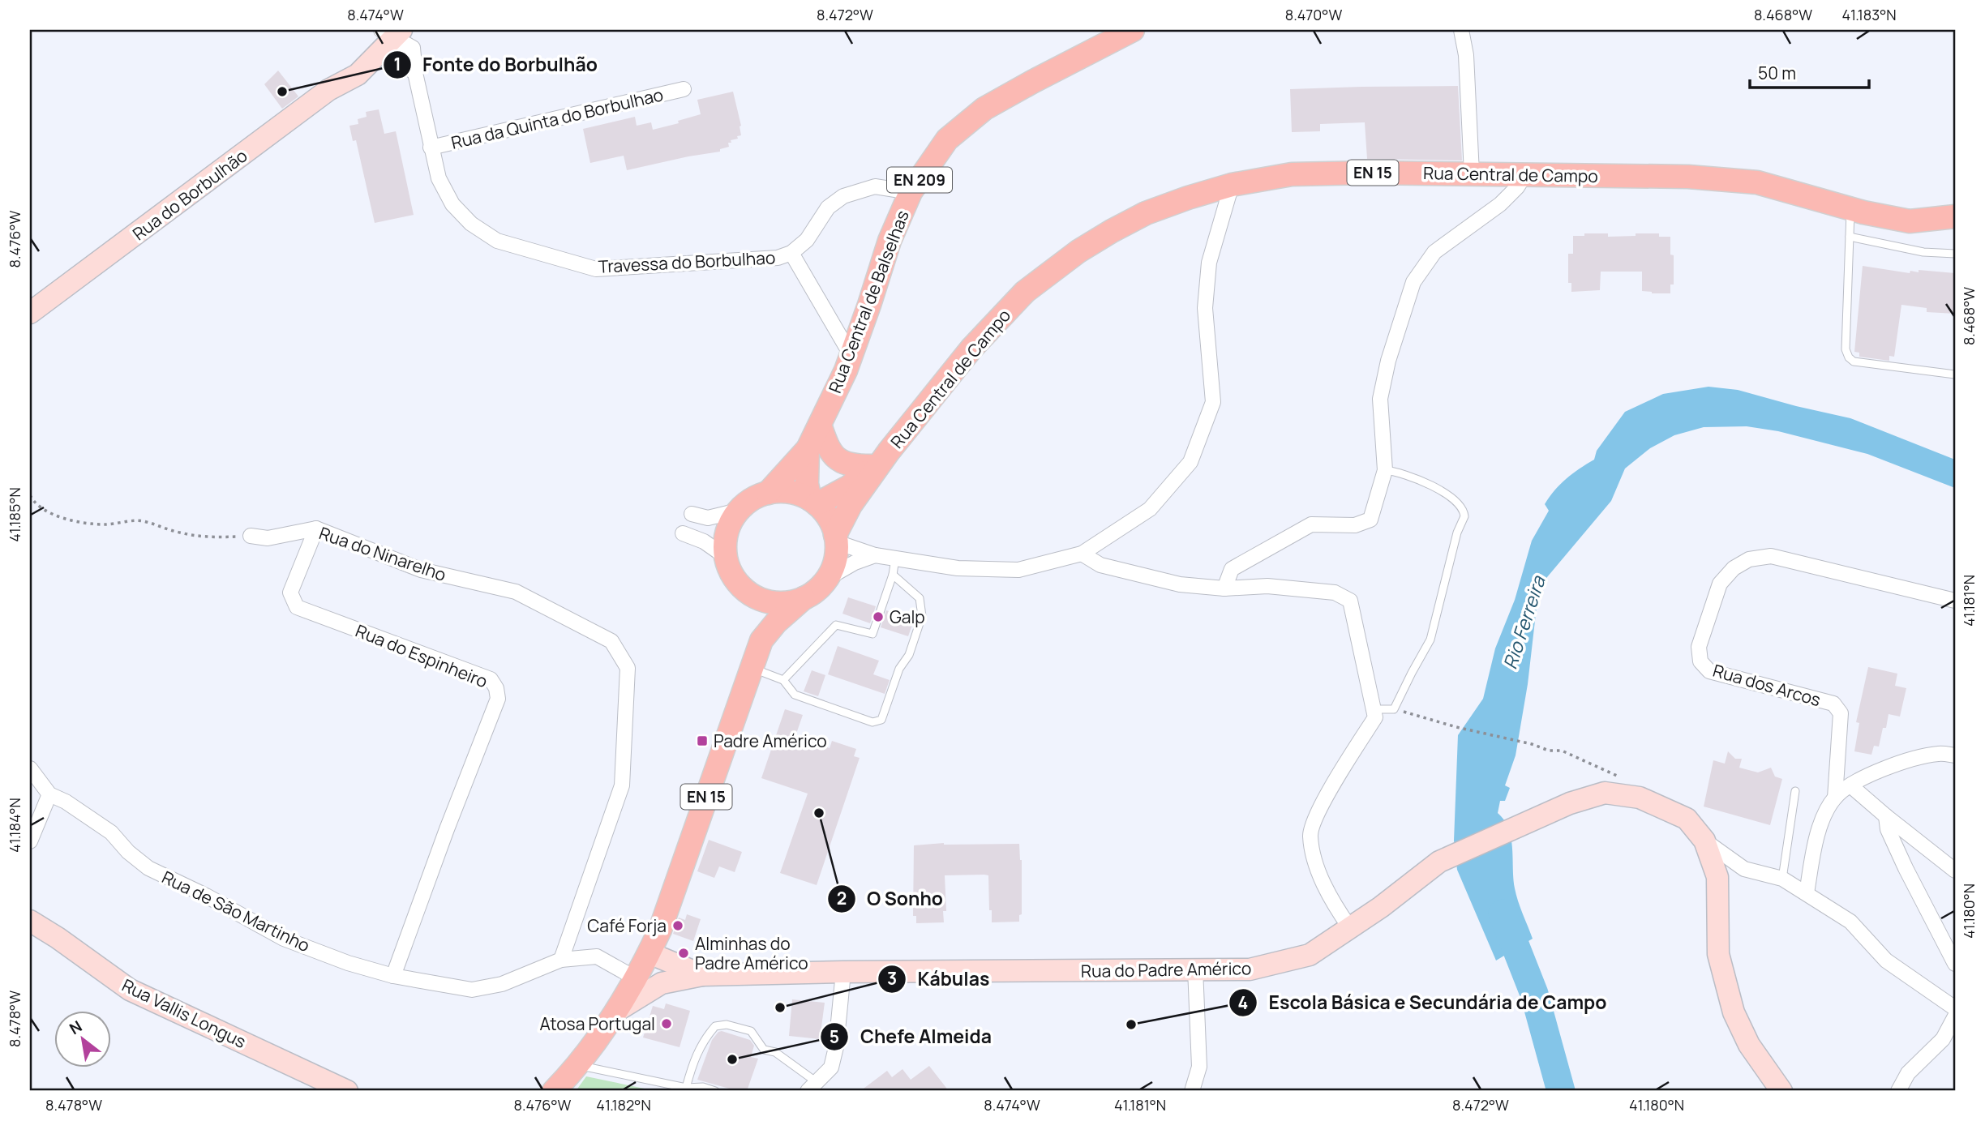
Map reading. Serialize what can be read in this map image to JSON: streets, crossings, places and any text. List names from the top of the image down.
{
  "streets": {
    "main road": [
      "EN 15",
      "Rua Central de Campo",
      "EN 209",
      "Rua Central de Balselhas"
    ],
    "street": [
      "Rua da Quinta do Borbulhao",
      "Rua do Borbulhão",
      "Travessa do Borbulhao",
      "Rua do Ninarelho",
      "Rua do Espinheiro",
      "Rua dos Arcos",
      "Rua de São Martinho",
      "Rua do Padre Américo",
      "Rua Vallis Longus"
    ]
  },
  "crossings": [
    ["Rua da Quinta do Borbulhao", "Travessa do Borbulhao"],
    ["EN 15", "Rua Central de Campo"],
    ["EN 15", "Rua Central de Balselhas"],
    ["EN 15", "Rua de São Martinho"],
    ["EN 15", "Rua do Padre Américo"],
    ["Rua Central de Campo", "Rua Central de Balselhas"],
    ["Rua do Borbulhão", "Travessa do Borbulhao"],
    ["Travessa do Borbulhao", "Rua Central de Balselhas"],
    ["Rua do Ninarelho", "Rua do Espinheiro"],
    ["Rua do Ninarelho", "Rua de São Martinho"],
    ["Rua do Espinheiro", "Rua de São Martinho"],
    ["Rua de São Martinho", "Rua do Padre Américo"]
  ],
  "water": ["Rio Ferreira"],
  "places": {
    "other": [
      "Fonte do Borbulhão",
      "Galp",
      "O Sonho",
      "Café Forja",
      "Alminhas do Padre Américo",
      "Kábulas",
      "Atosa Portugal",
      "Escola Básica e Secundária de Campo",
      "Chefe Almeida"
    ],
    "transit": ["Padre Américo"]
  },
  "scale_bar": "50 m",
  "north": "top left",
  "coordinates": [
    "8.474°W",
    "8.472°W",
    "8.470°W",
    "8.468°W",
    "41.183°N",
    "8.476°W",
    "41.185°N",
    "41.181°N",
    "41.184°N",
    "41.180°N",
    "8.478°W",
    "41.182°N"
  ]
}
